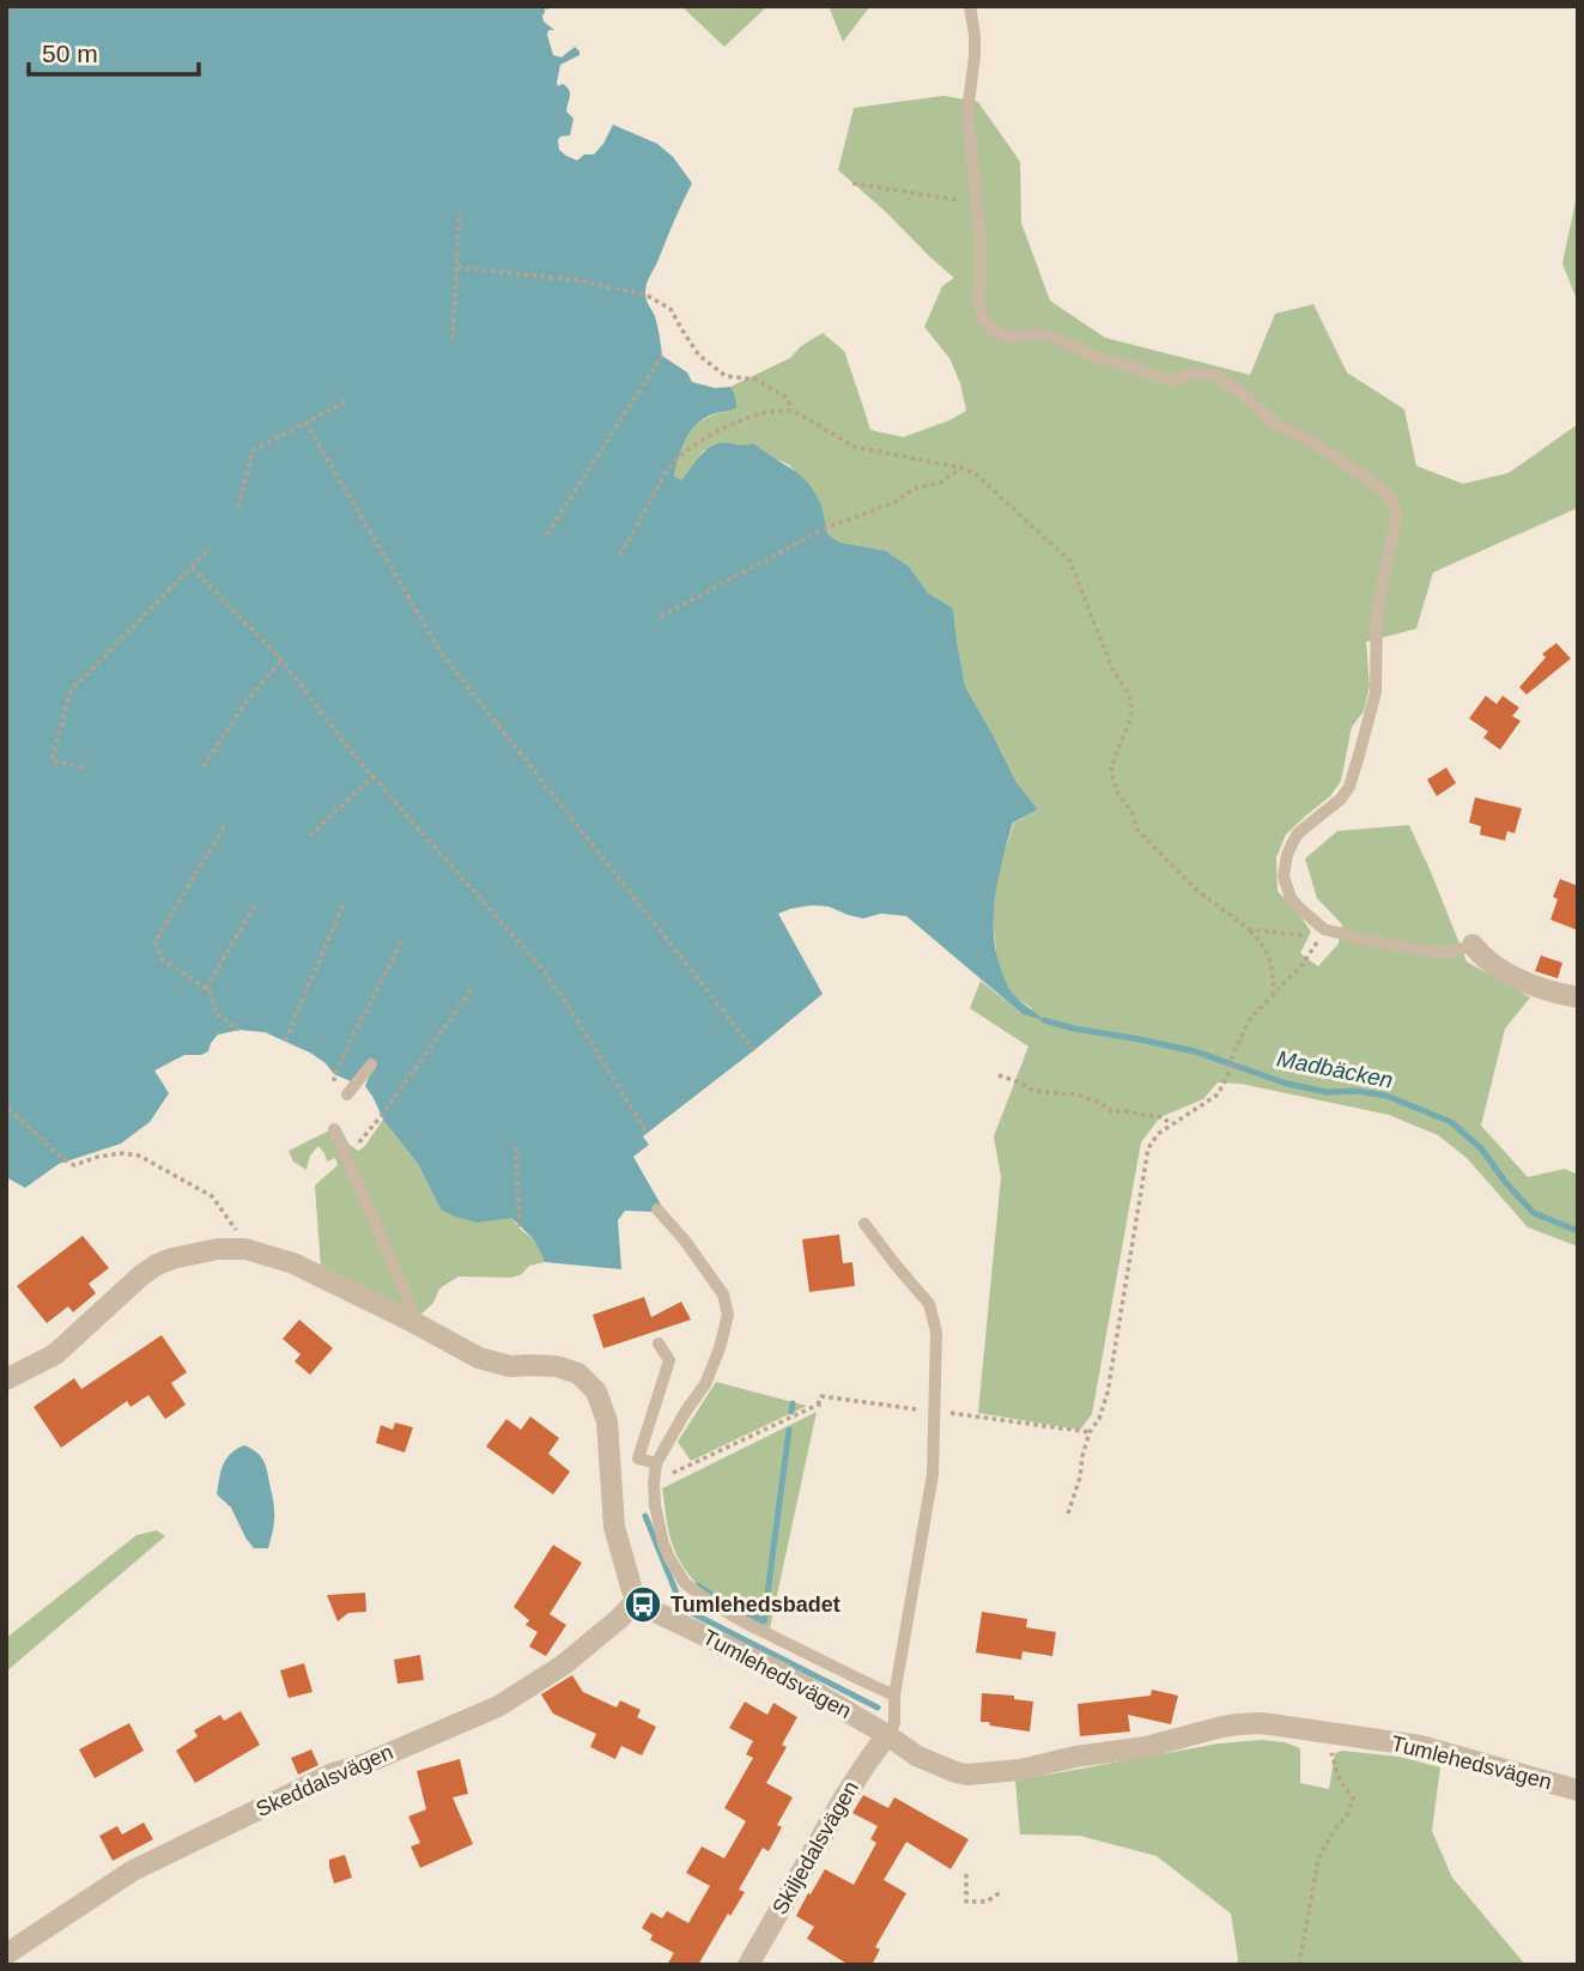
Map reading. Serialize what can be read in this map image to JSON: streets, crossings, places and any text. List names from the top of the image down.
{
  "streets": {
    "street": ["Tumlehedsvägen", "Skeddalsvägen", "Skiljedalsvägen"]
  },
  "crossings": [
    ["Tumlehedsvägen", "Skeddalsvägen"],
    ["Tumlehedsvägen", "Skiljedalsvägen"]
  ],
  "water": ["Madbäcken"],
  "places": {
    "bus stop": ["Tumlehedsbadet"]
  },
  "scale_bar": "50 m"
}
